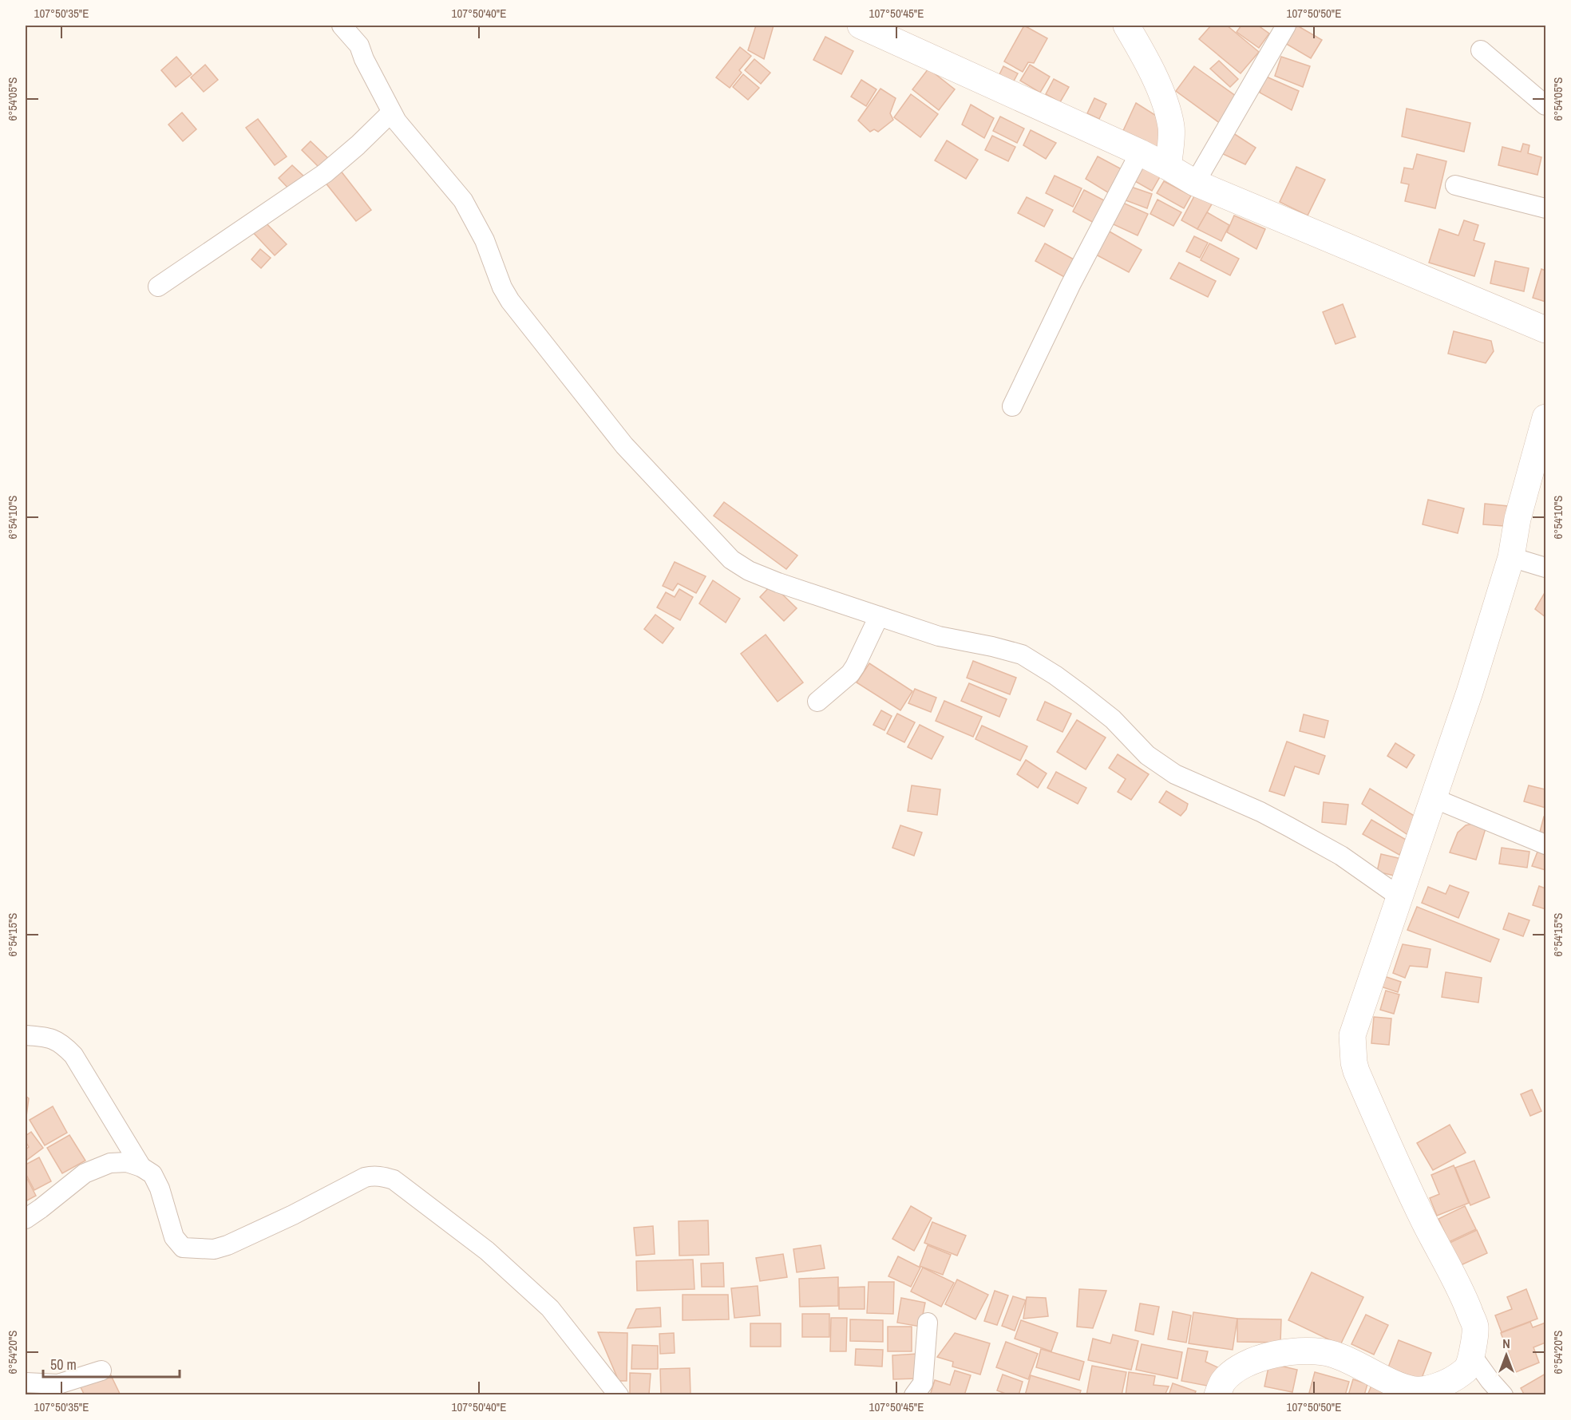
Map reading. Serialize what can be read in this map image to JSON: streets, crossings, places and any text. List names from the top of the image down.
{
  "scale_bar": "50 m",
  "north": "top",
  "coordinates": [
    "107°50'35\"E",
    "107°50'40\"E",
    "107°50'45\"E",
    "107°50'50\"E",
    "6°54'05\"S",
    "6°54'10\"S",
    "6°54'15\"S",
    "6°54'20\"S"
  ]
}
